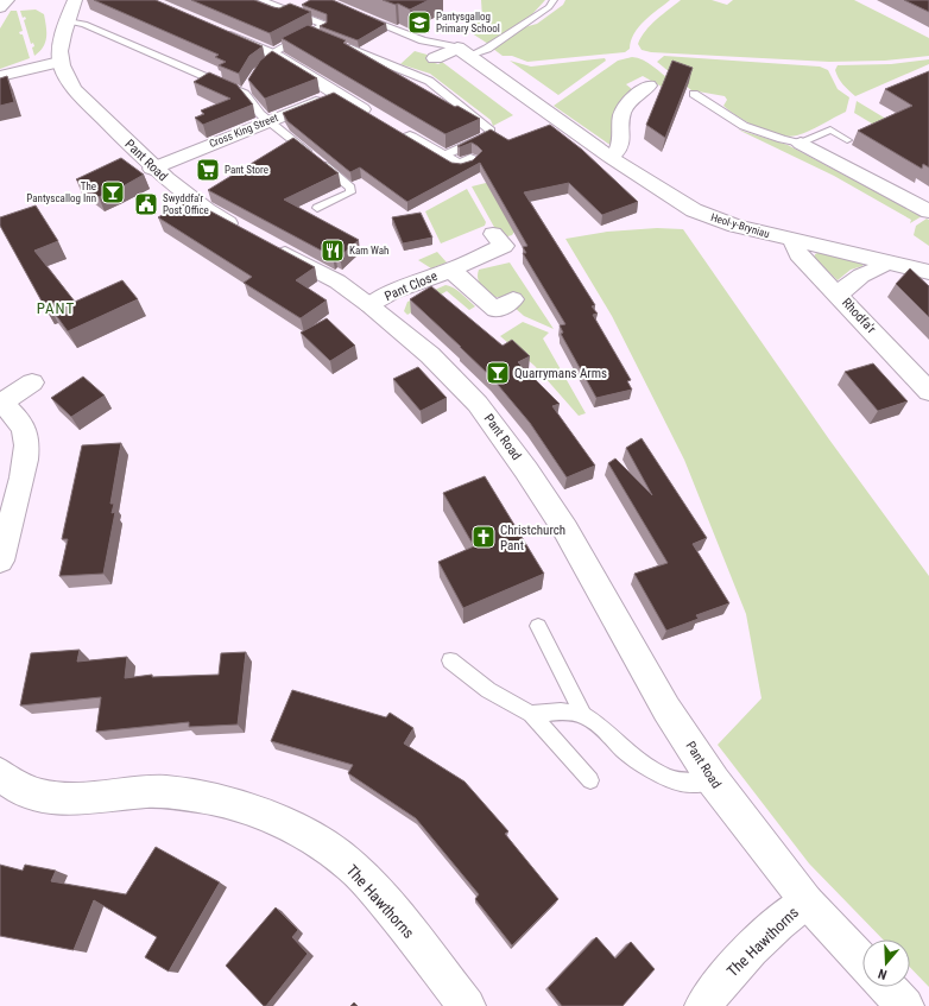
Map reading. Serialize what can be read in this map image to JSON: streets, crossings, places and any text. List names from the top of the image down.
{
  "streets": {
    "street": [
      "Cross King Street",
      "Pant Road",
      "Heol-y-Bryniau",
      "Pant Close",
      "Rhodfa'r",
      "The Hawthorns"
    ]
  },
  "crossings": [
    ["Cross King Street", "Pant Road"],
    ["Pant Road", "Pant Close"],
    ["Pant Road", "The Hawthorns"],
    ["Heol-y-Bryniau", "Rhodfa'r"]
  ],
  "districts": ["PANT"],
  "places": {
    "school or university": ["Pantysgallog Primary School"],
    "supermarket": ["Pant Store"],
    "bar": ["The Pantyscallog Inn", "Quarrymans Arms"],
    "public building": ["Swyddfa'r Post Office"],
    "restaurant": ["Kam Wah"],
    "church": ["Christchurch Pant"]
  },
  "north": "bottom"
}
